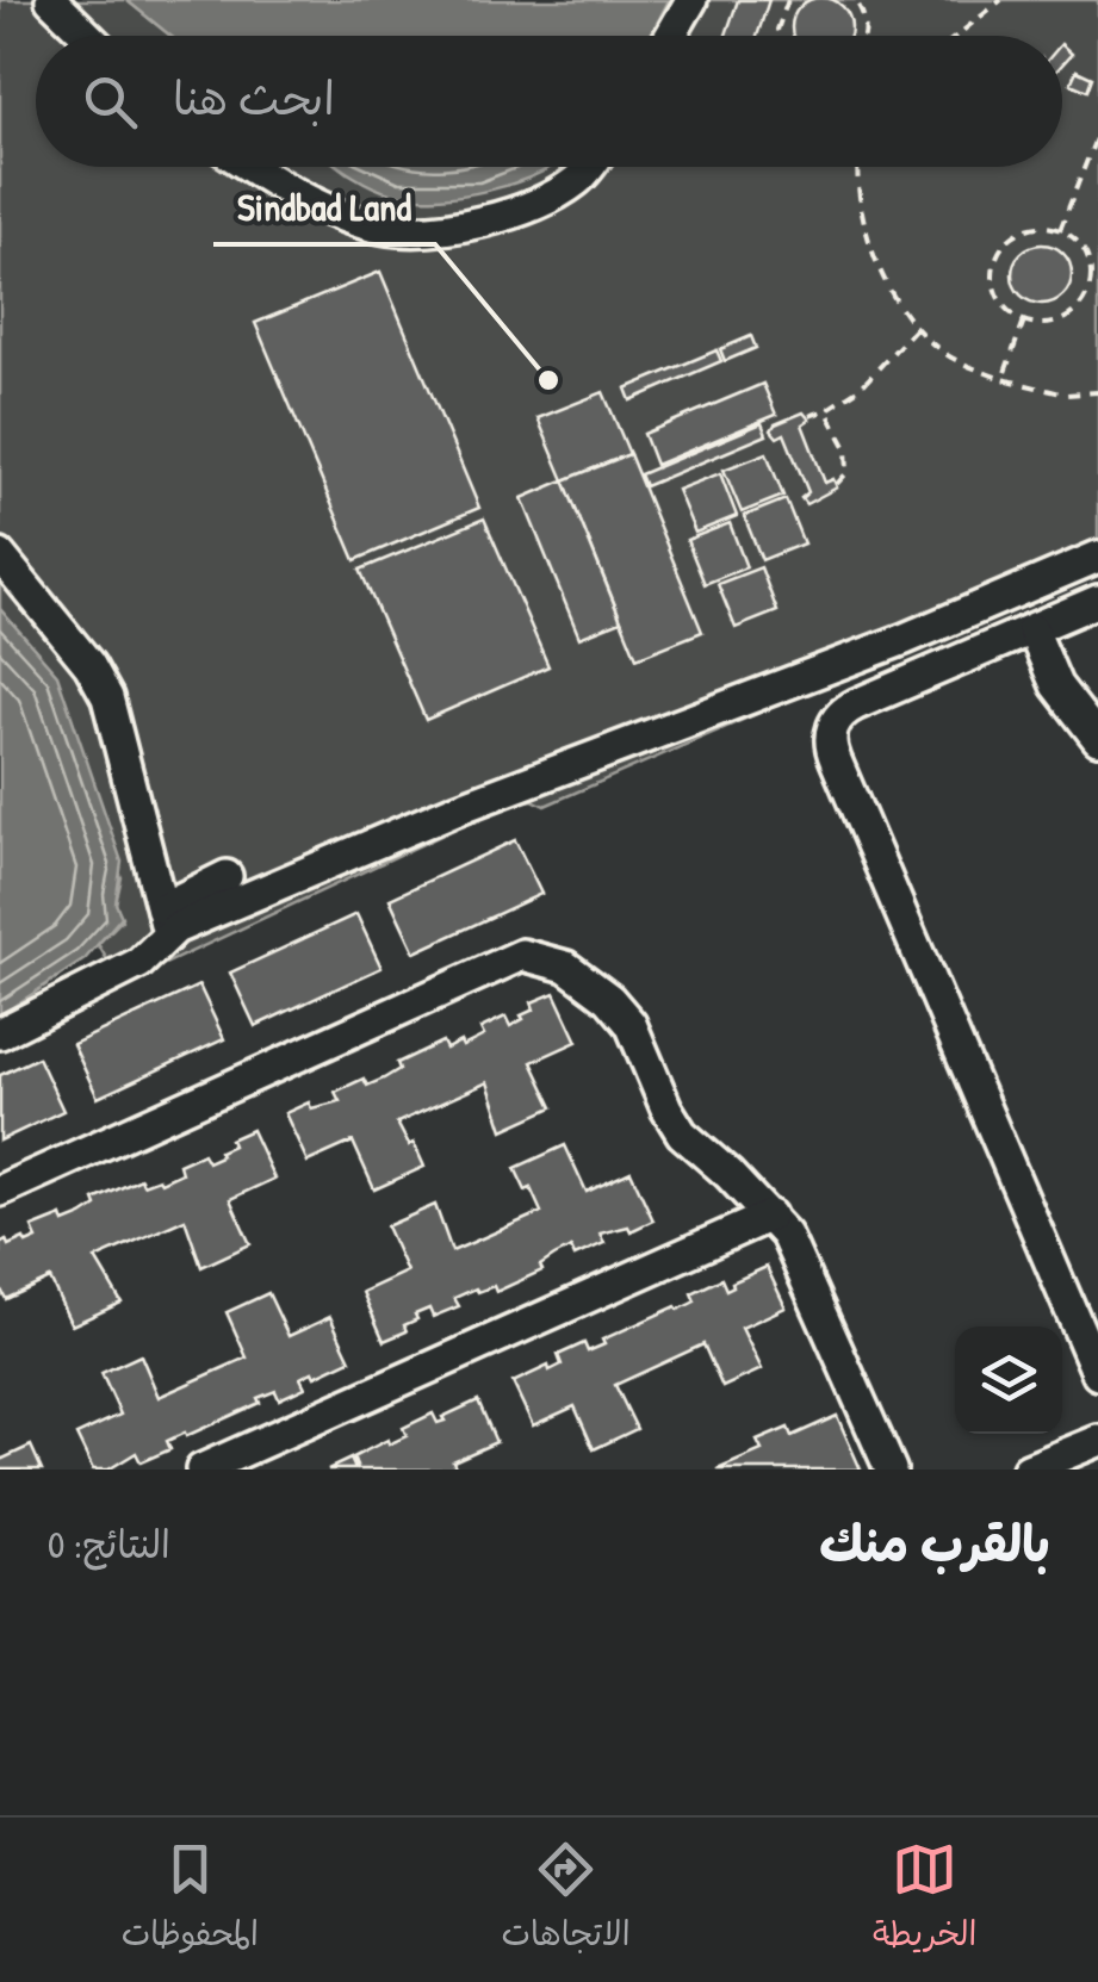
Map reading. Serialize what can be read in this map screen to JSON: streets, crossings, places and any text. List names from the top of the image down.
{
  "places": ["Sindbad Land"],
  "page": {
    "search": "ابحث هنا",
    "heading": ["بالقرب منك", "النتائج: 0"],
    "nav": ["الخريطة", "الاتجاهات", "المحفوظات"]
  }
}
